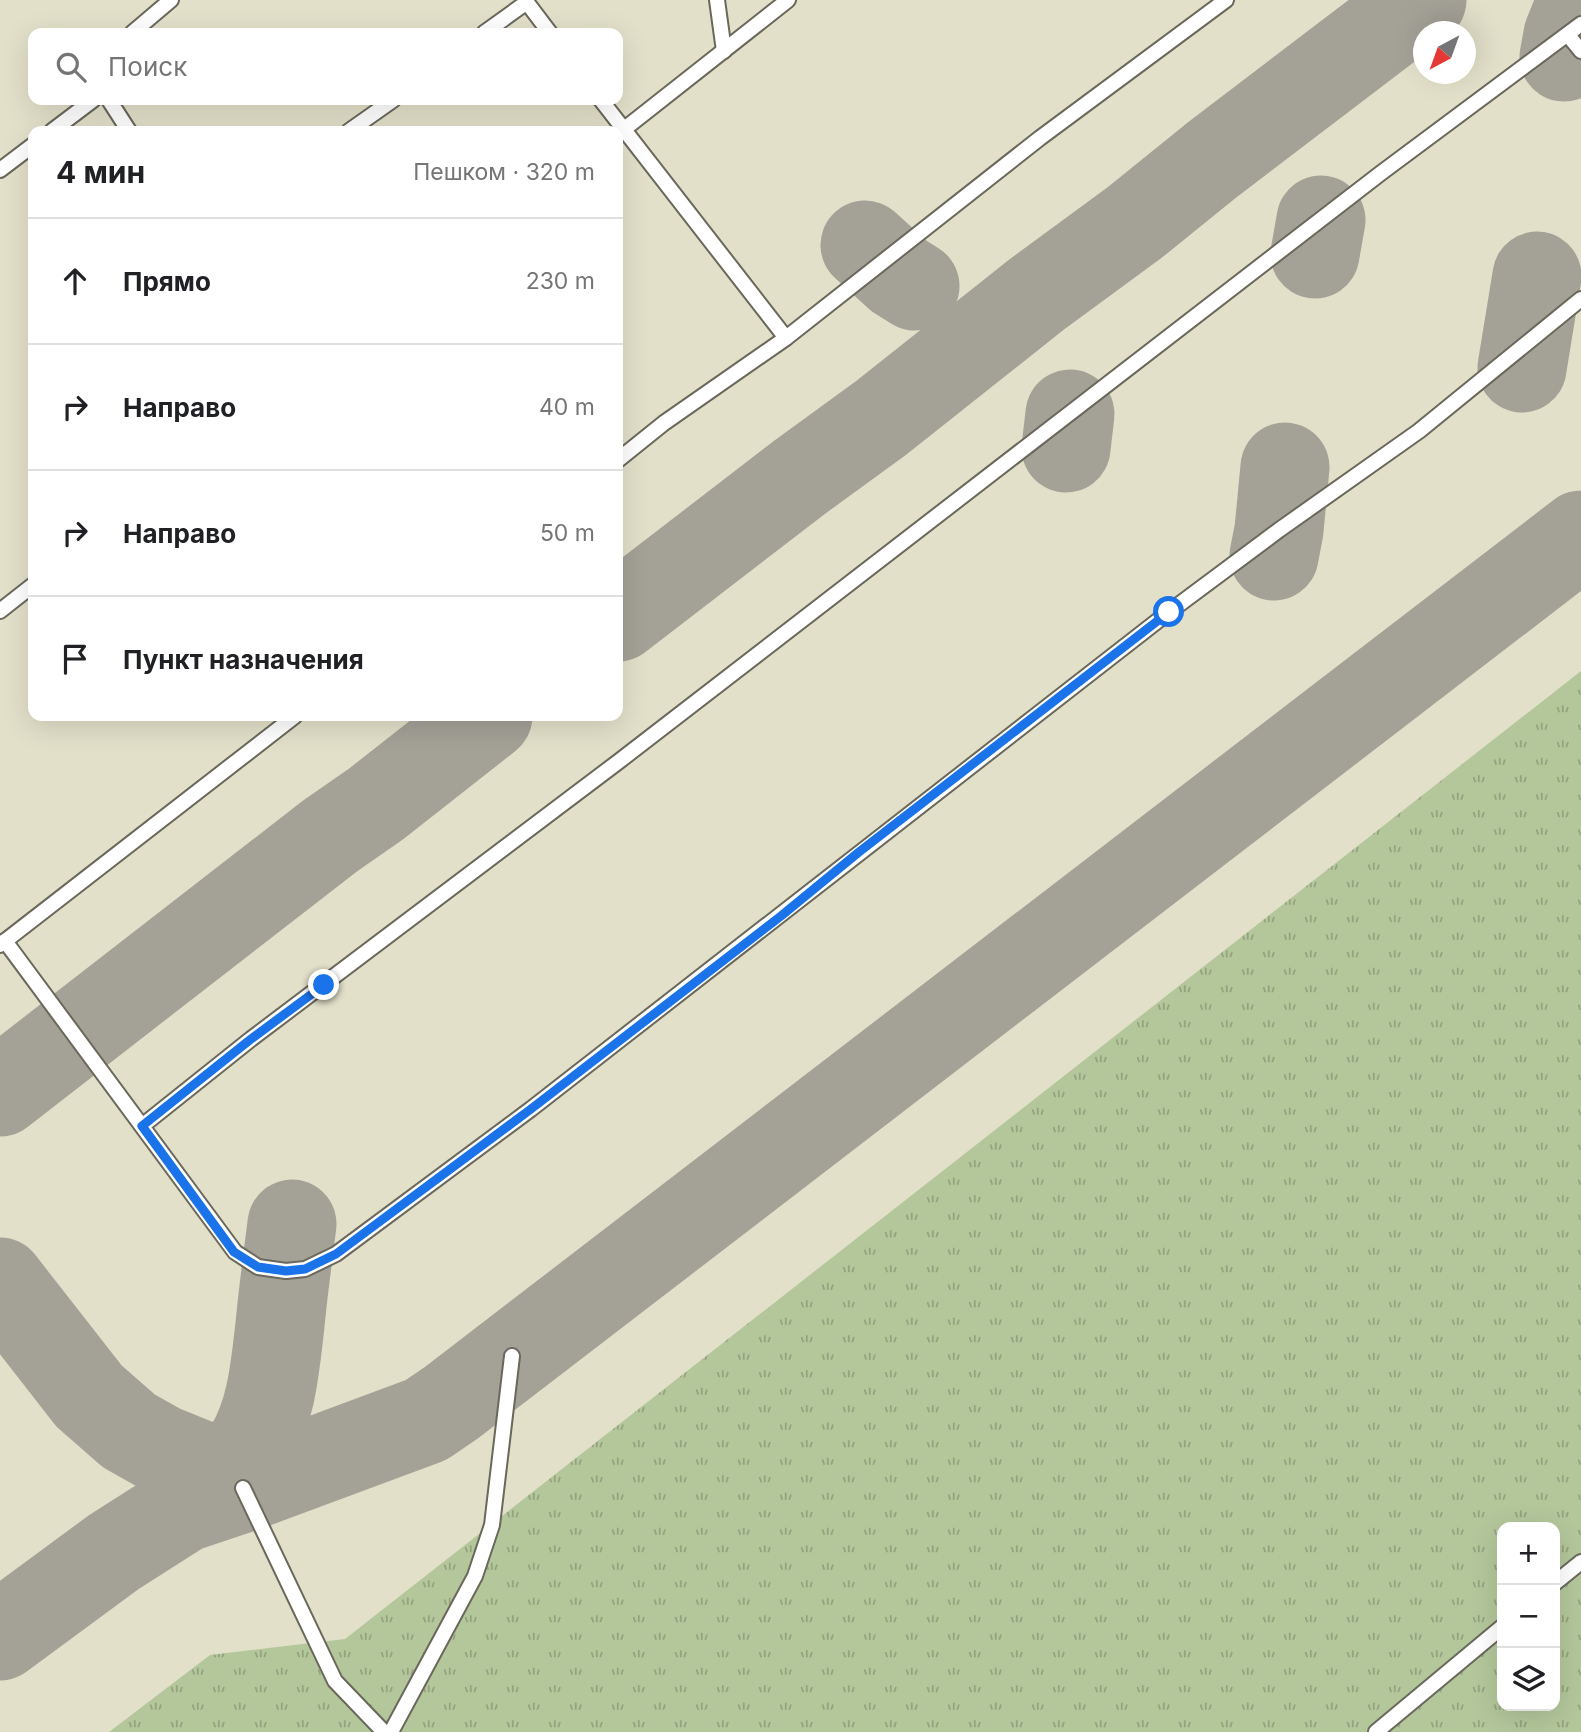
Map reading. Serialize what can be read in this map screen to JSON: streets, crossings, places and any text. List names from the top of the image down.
{
  "north": "bottom left",
  "page": {
    "search": "Поиск",
    "heading": ["4 мин", "Пешком · 320 m"],
    "list": [
      ["Прямо", "230 m"],
      ["Направо", "40 m"],
      ["Направо", "50 m"],
      "Пункт назначения"
    ],
    "map_buttons": ["+", "−"]
  }
}
